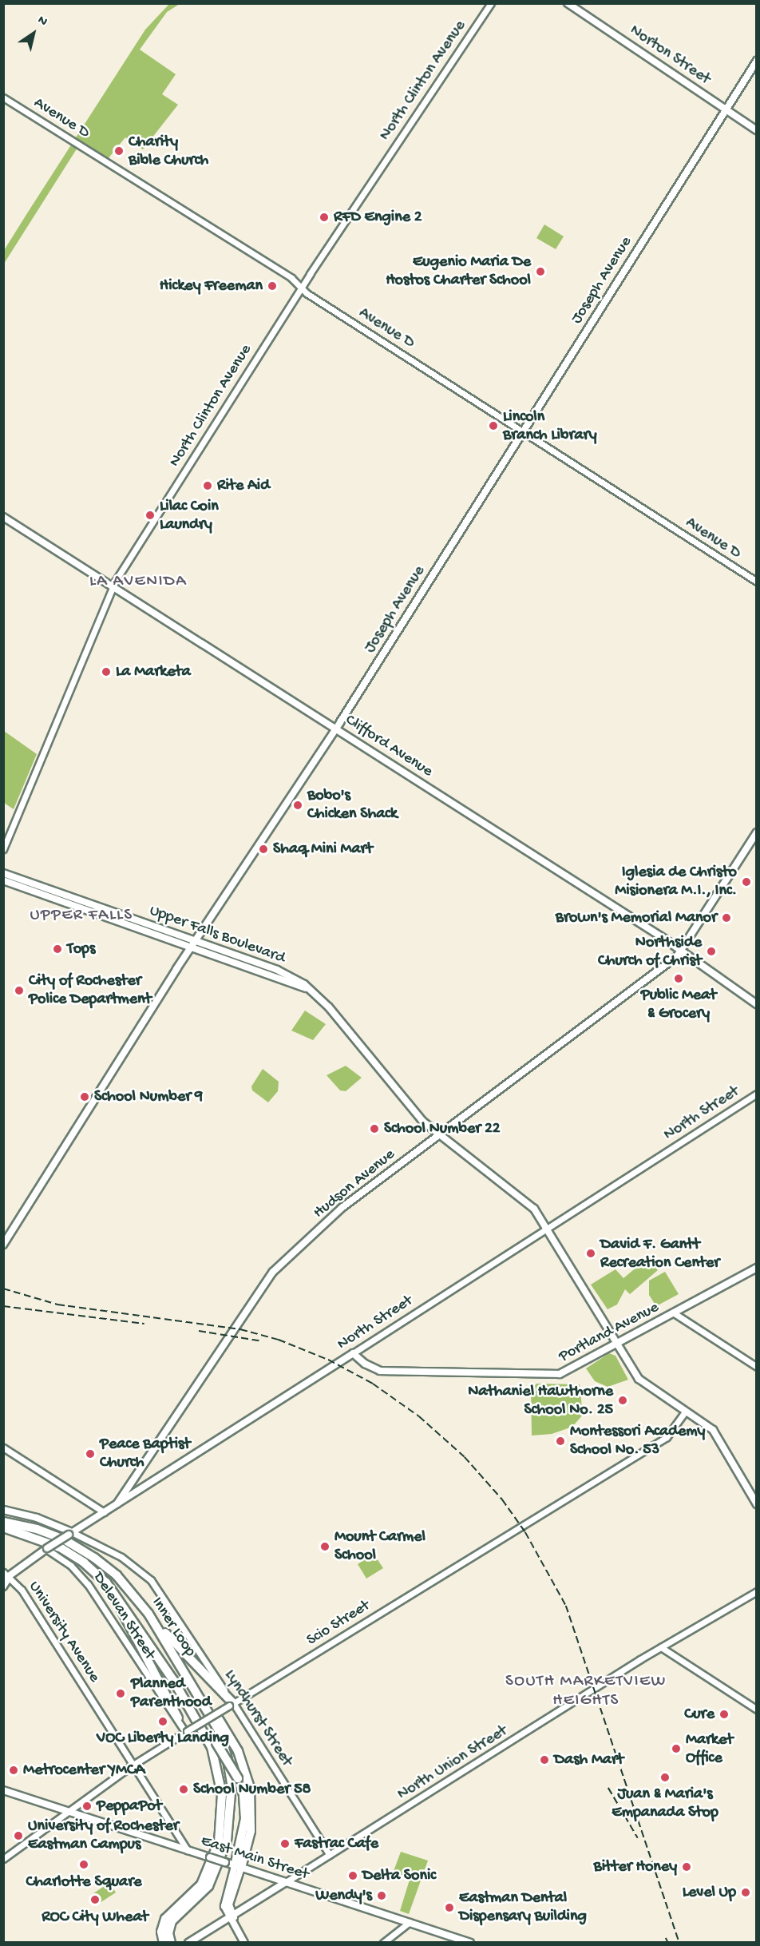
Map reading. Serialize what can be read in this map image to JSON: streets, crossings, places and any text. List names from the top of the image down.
{
  "streets": {
    "highway": ["Inner Loop"],
    "main road": [
      "Norton Street",
      "Joseph Avenue",
      "Clifford Avenue",
      "Upper Falls Boulevard",
      "North Street",
      "Hudson Avenue",
      "Portland Avenue",
      "North Union Street",
      "East Main Street"
    ],
    "street": [
      "North Clinton Avenue",
      "Avenue D",
      "Delevan Street",
      "Scio Street",
      "University Avenue",
      "Lyndhurst Street"
    ]
  },
  "crossings": [
    ["Norton Street", "Joseph Avenue"],
    ["North Clinton Avenue", "Avenue D"],
    ["North Clinton Avenue", "Clifford Avenue"],
    ["Avenue D", "Joseph Avenue"],
    ["Joseph Avenue", "Clifford Avenue"],
    ["Joseph Avenue", "Upper Falls Boulevard"],
    ["Clifford Avenue", "Hudson Avenue"],
    ["Upper Falls Boulevard", "North Street"],
    ["Upper Falls Boulevard", "Hudson Avenue"],
    ["Upper Falls Boulevard", "Portland Avenue"],
    ["Upper Falls Boulevard", "Scio Street"],
    ["North Street", "Hudson Avenue"],
    ["North Street", "Portland Avenue"],
    ["North Street", "Delevan Street"],
    ["North Street", "Inner Loop"],
    ["North Street", "University Avenue"],
    ["North Street", "Lyndhurst Street"],
    ["Delevan Street", "Scio Street"],
    ["Scio Street", "University Avenue"],
    ["Scio Street", "Lyndhurst Street"],
    ["Scio Street", "East Main Street"],
    ["Inner Loop", "Lyndhurst Street"],
    ["University Avenue", "East Main Street"],
    ["Lyndhurst Street", "North Union Street"],
    ["North Union Street", "East Main Street"]
  ],
  "districts": ["LA AVENIDA", "UPPER FALLS", "SOUTH MARKETVIEW HEIGHTS"],
  "places": [
    "Charity Bible Church",
    "RFD Engine 2",
    "Eugenio Maria De Hostos Charter School",
    "Hickey Freeman",
    "Lincoln Branch Library",
    "Rite Aid",
    "Lilac Coin Laundry",
    "La Marketa",
    "Bobo's Chicken Shack",
    "Shaq Mini Mart",
    "Iglesia de Christo Misionera M.I., Inc.",
    "Brown's Memorial Manor",
    "Tops",
    "Northside Church of Christ",
    "Public Meat & Grocery",
    "City of Rochester Police Department",
    "School Number 9",
    "School Number 22",
    "David F. Gantt Recreation Center",
    "Nathaniel Hawthorne School No. 25",
    "Montessori Academy School No. 53",
    "Peace Baptist Church",
    "Mount Carmel School",
    "Planned Parenthood",
    "Cure",
    "VOC Liberty Landing",
    "Market Office",
    "Dash Mart",
    "Metrocenter YMCA",
    "Juan & Maria's Empanada Stop",
    "School Number 58",
    "PeppaPot",
    "University of Rochester Eastman Campus",
    "Fastrac Cafe",
    "Charlotte Square",
    "Bitter Honey",
    "Delta Sonic",
    "Level Up",
    "Wendy's",
    "ROC City Wheat",
    "Eastman Dental Dispensary Building"
  ],
  "north": "top right"
}
